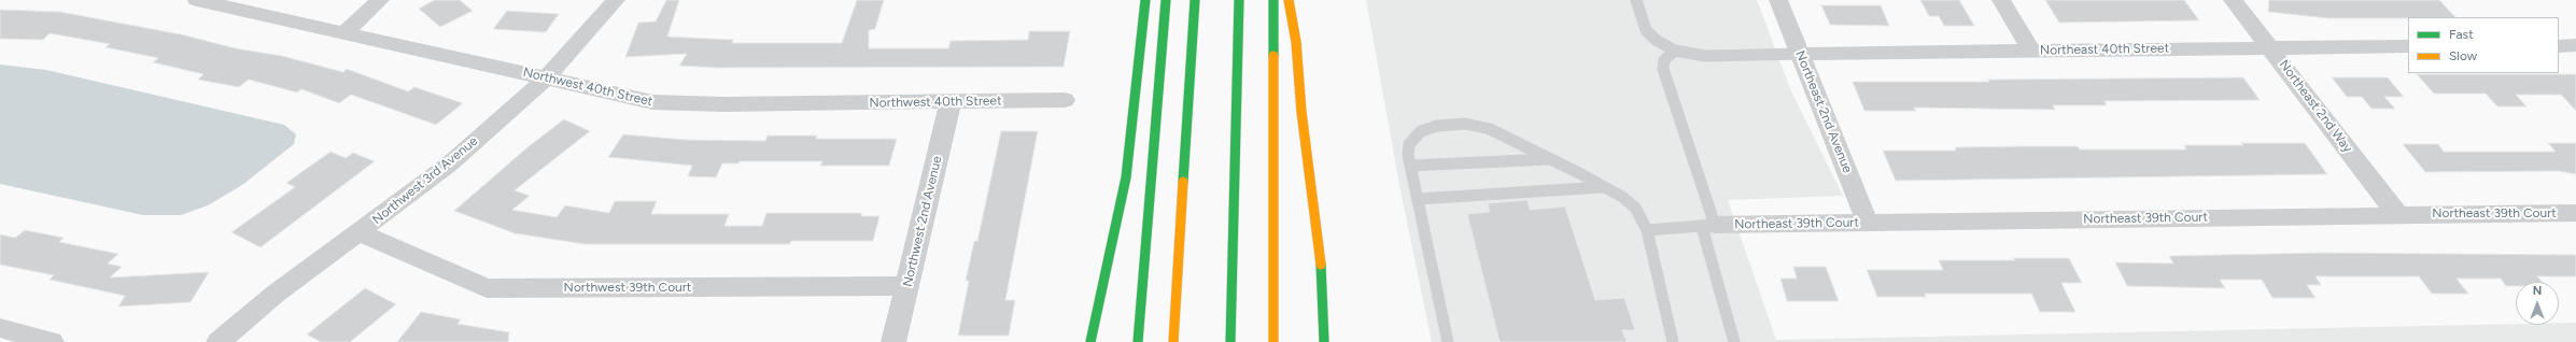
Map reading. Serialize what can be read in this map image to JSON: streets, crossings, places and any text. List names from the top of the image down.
{
  "streets": {
    "street": [
      "Northeast 40th Street",
      "Northwest 40th Street",
      "Northeast 2nd Way",
      "Northeast 2nd Avenue",
      "Northwest 3rd Avenue",
      "Northeast 39th Court",
      "Northwest 2nd Avenue",
      "Northwest 39th Court"
    ]
  },
  "crossings": [
    ["Northeast 40th Street", "Northeast 2nd Way"],
    ["Northeast 40th Street", "Northeast 2nd Avenue"],
    ["Northwest 40th Street", "Northwest 3rd Avenue"],
    ["Northwest 40th Street", "Northwest 2nd Avenue"],
    ["Northeast 2nd Way", "Northeast 39th Court"],
    ["Northeast 2nd Avenue", "Northeast 39th Court"],
    ["Northwest 3rd Avenue", "Northwest 39th Court"],
    ["Northwest 2nd Avenue", "Northwest 39th Court"]
  ],
  "legend": ["Fast", "Slow"],
  "north": "top"
}
